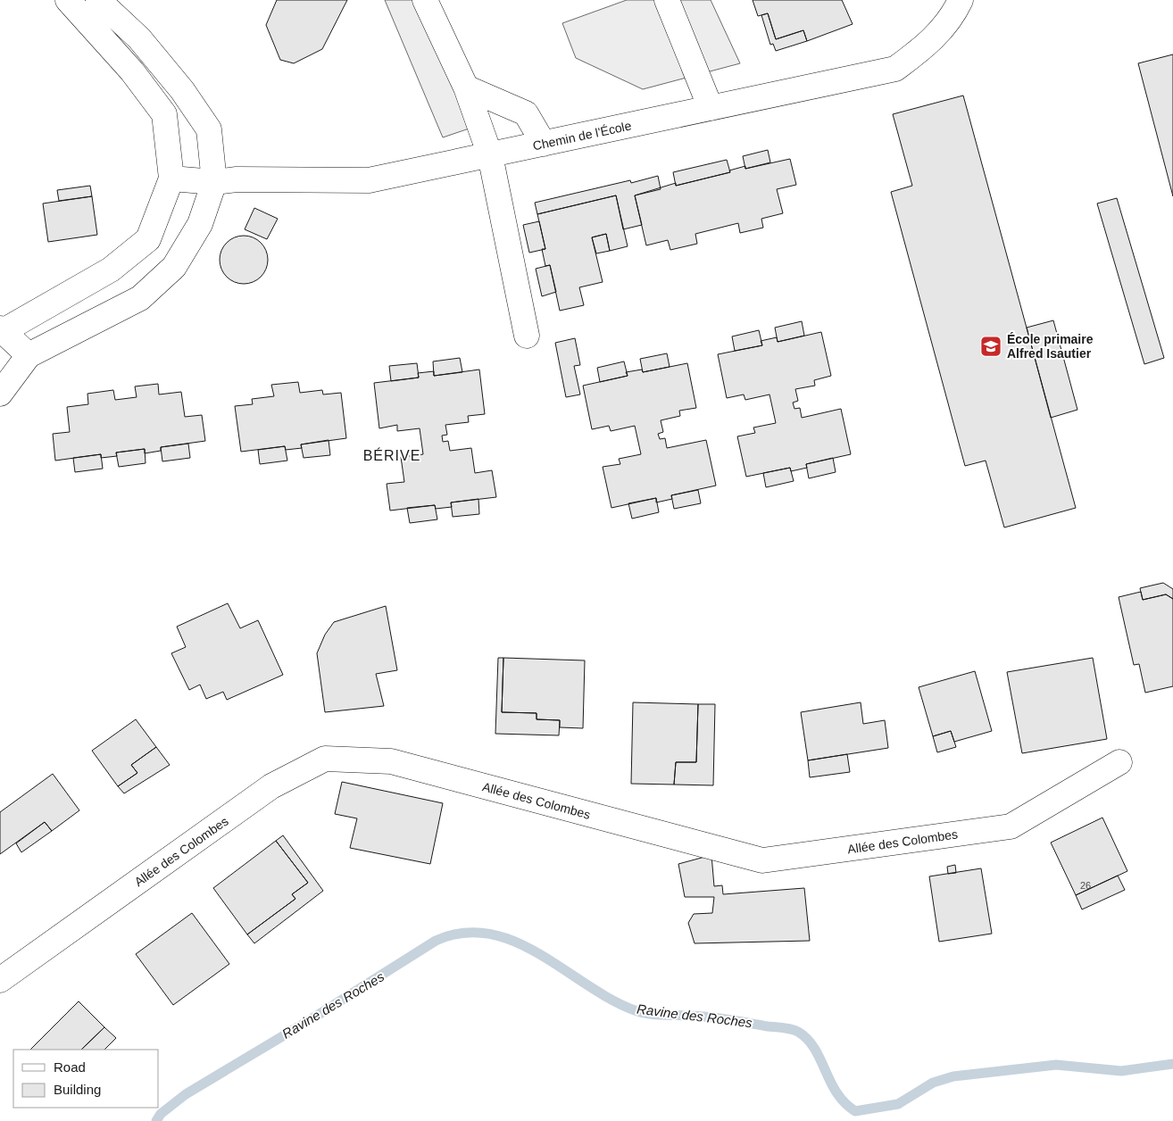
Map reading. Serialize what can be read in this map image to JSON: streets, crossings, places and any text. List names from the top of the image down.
{
  "streets": {
    "street": ["Chemin de l'École", "Allée des Colombes"]
  },
  "districts": ["BÉRIVE"],
  "water": ["Ravine des Roches"],
  "places": {
    "school or university": ["École primaire Alfred Isautier"]
  },
  "house_numbers": ["26"],
  "legend": ["Road", "Building"]
}
